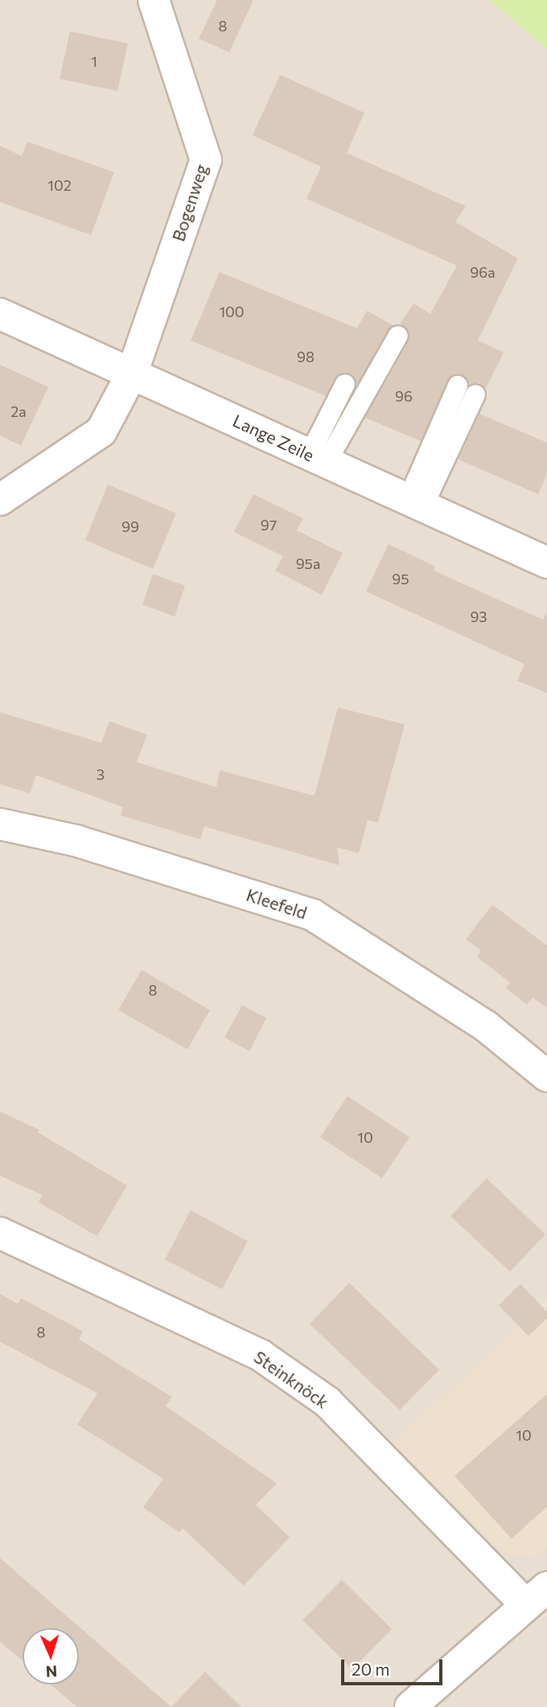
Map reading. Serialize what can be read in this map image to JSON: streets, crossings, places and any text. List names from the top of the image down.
{
  "streets": {
    "street": [
      "Bogenweg",
      "Lange Zeile",
      "Kleefeld",
      "Steinknöck"
    ]
  },
  "crossings": [
    ["Bogenweg", "Lange Zeile"]
  ],
  "house_numbers": [
    "8",
    "1",
    "102",
    "96a",
    "100",
    "98",
    "96",
    "2a",
    "97",
    "99",
    "95a",
    "95",
    "93",
    "3",
    "8",
    "10",
    "8",
    "10"
  ],
  "scale_bar": "20 m",
  "north": "bottom"
}
